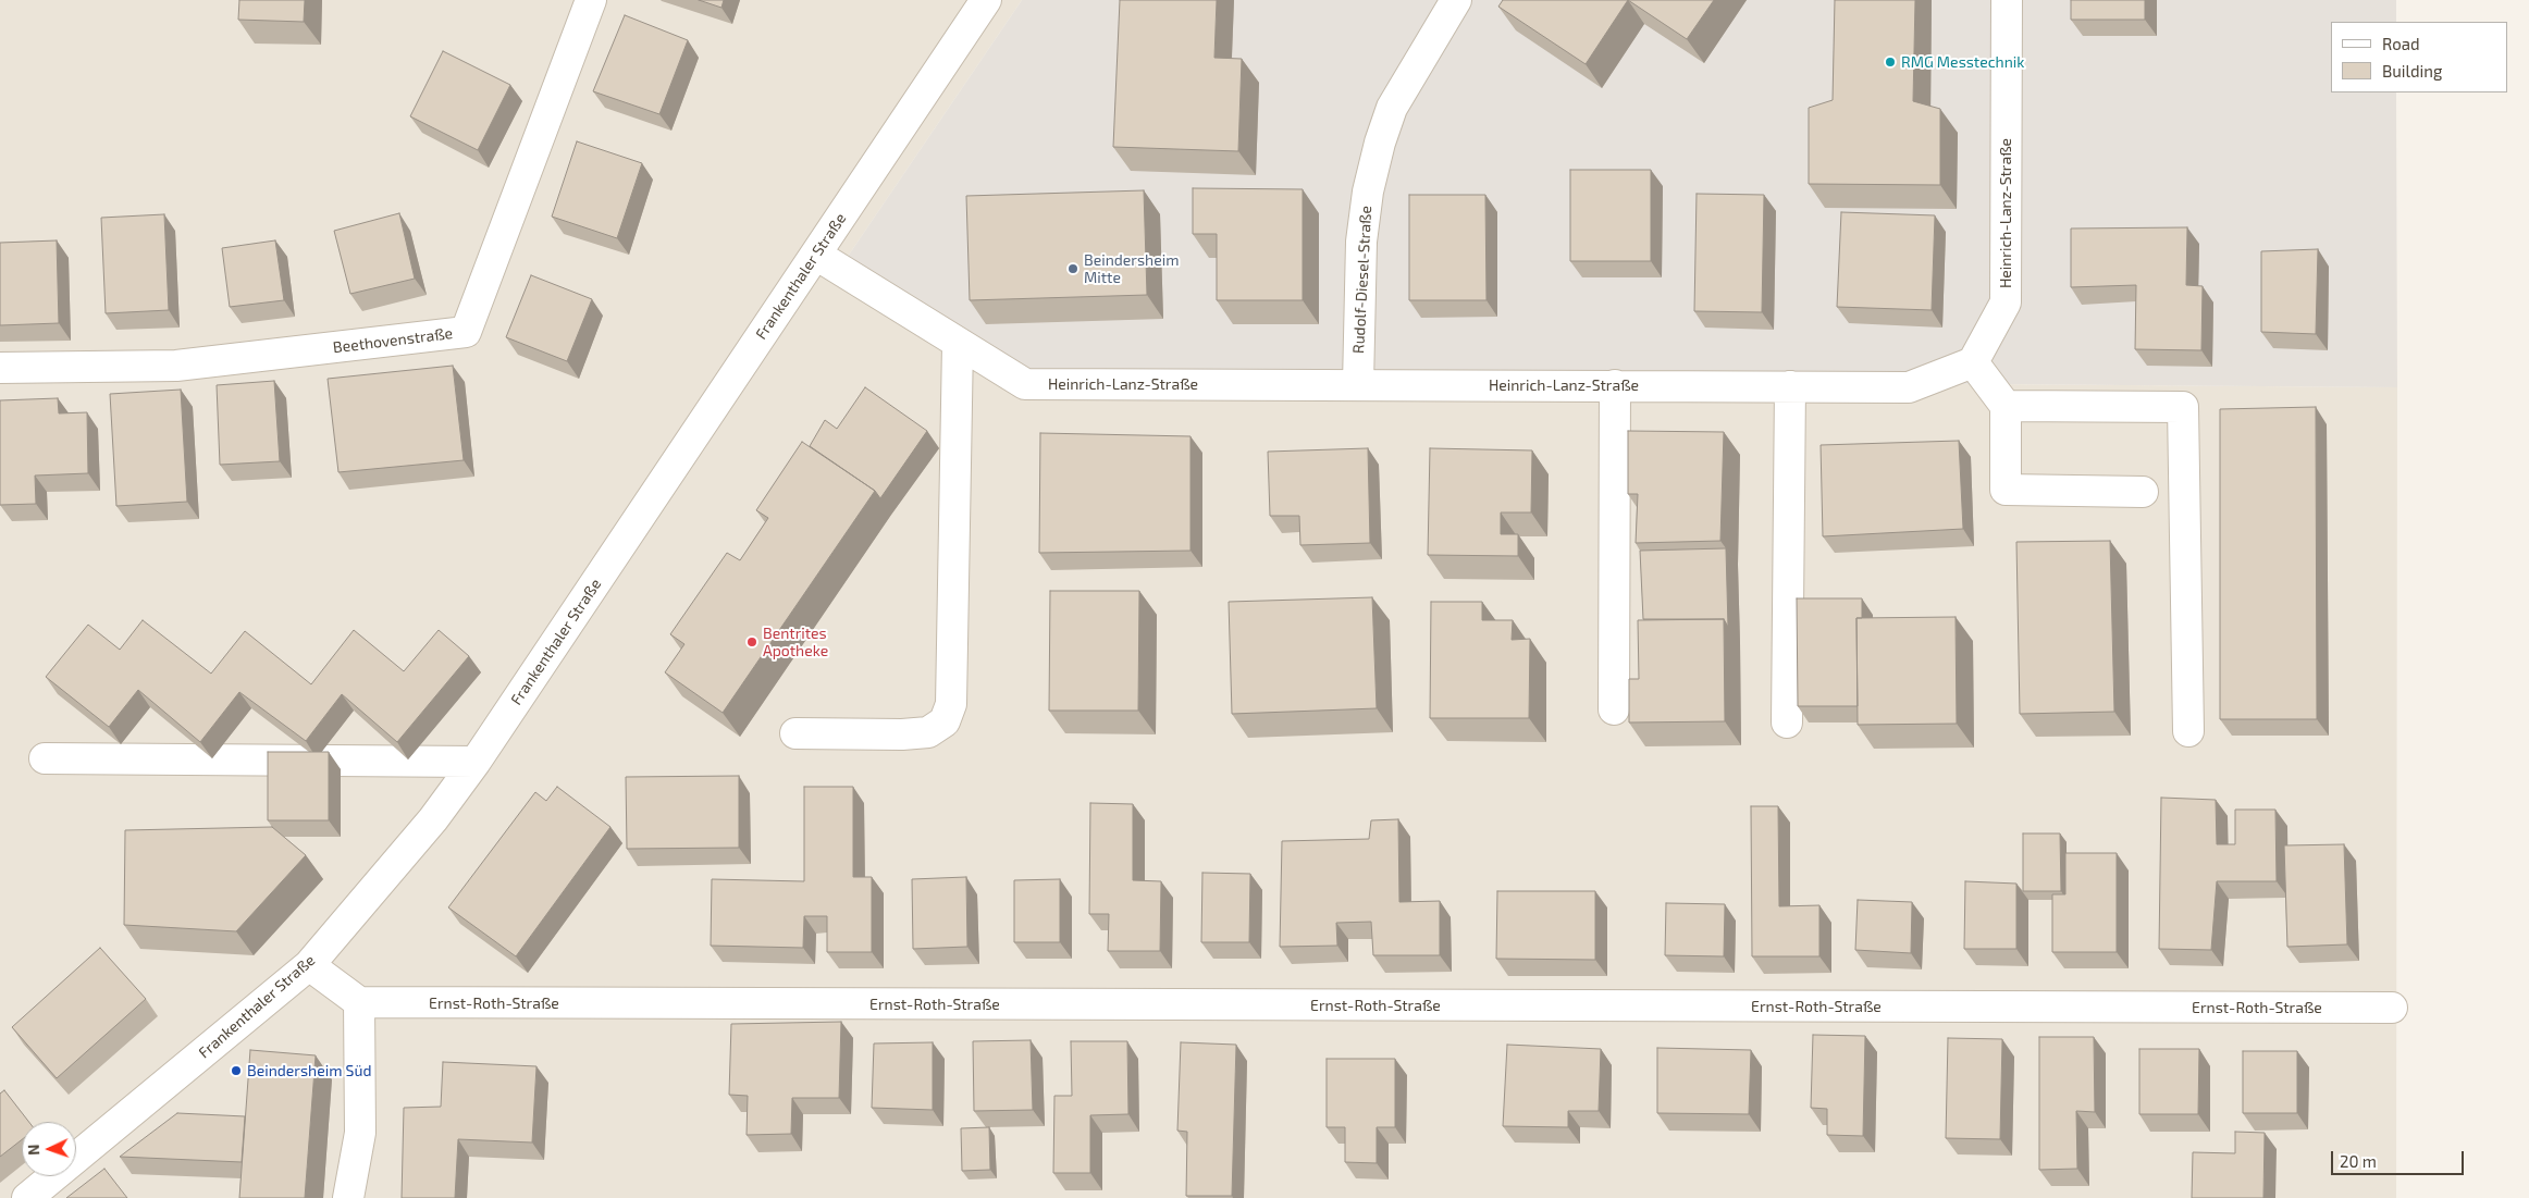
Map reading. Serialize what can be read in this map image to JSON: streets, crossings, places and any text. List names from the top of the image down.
{
  "streets": {
    "street": [
      "Heinrich-Lanz-Straße",
      "Frankenthaler Straße",
      "Rudolf-Diesel-Straße",
      "Beethovenstraße",
      "Ernst-Roth-Straße"
    ]
  },
  "crossings": [
    ["Heinrich-Lanz-Straße", "Frankenthaler Straße"],
    ["Heinrich-Lanz-Straße", "Rudolf-Diesel-Straße"]
  ],
  "places": [
    "RMG Messtechnik",
    "Beindersheim Mitte",
    "Bentrites Apotheke",
    "Beindersheim Süd"
  ],
  "legend": ["Road", "Building"],
  "scale_bar": "20 m",
  "north": "left"
}
